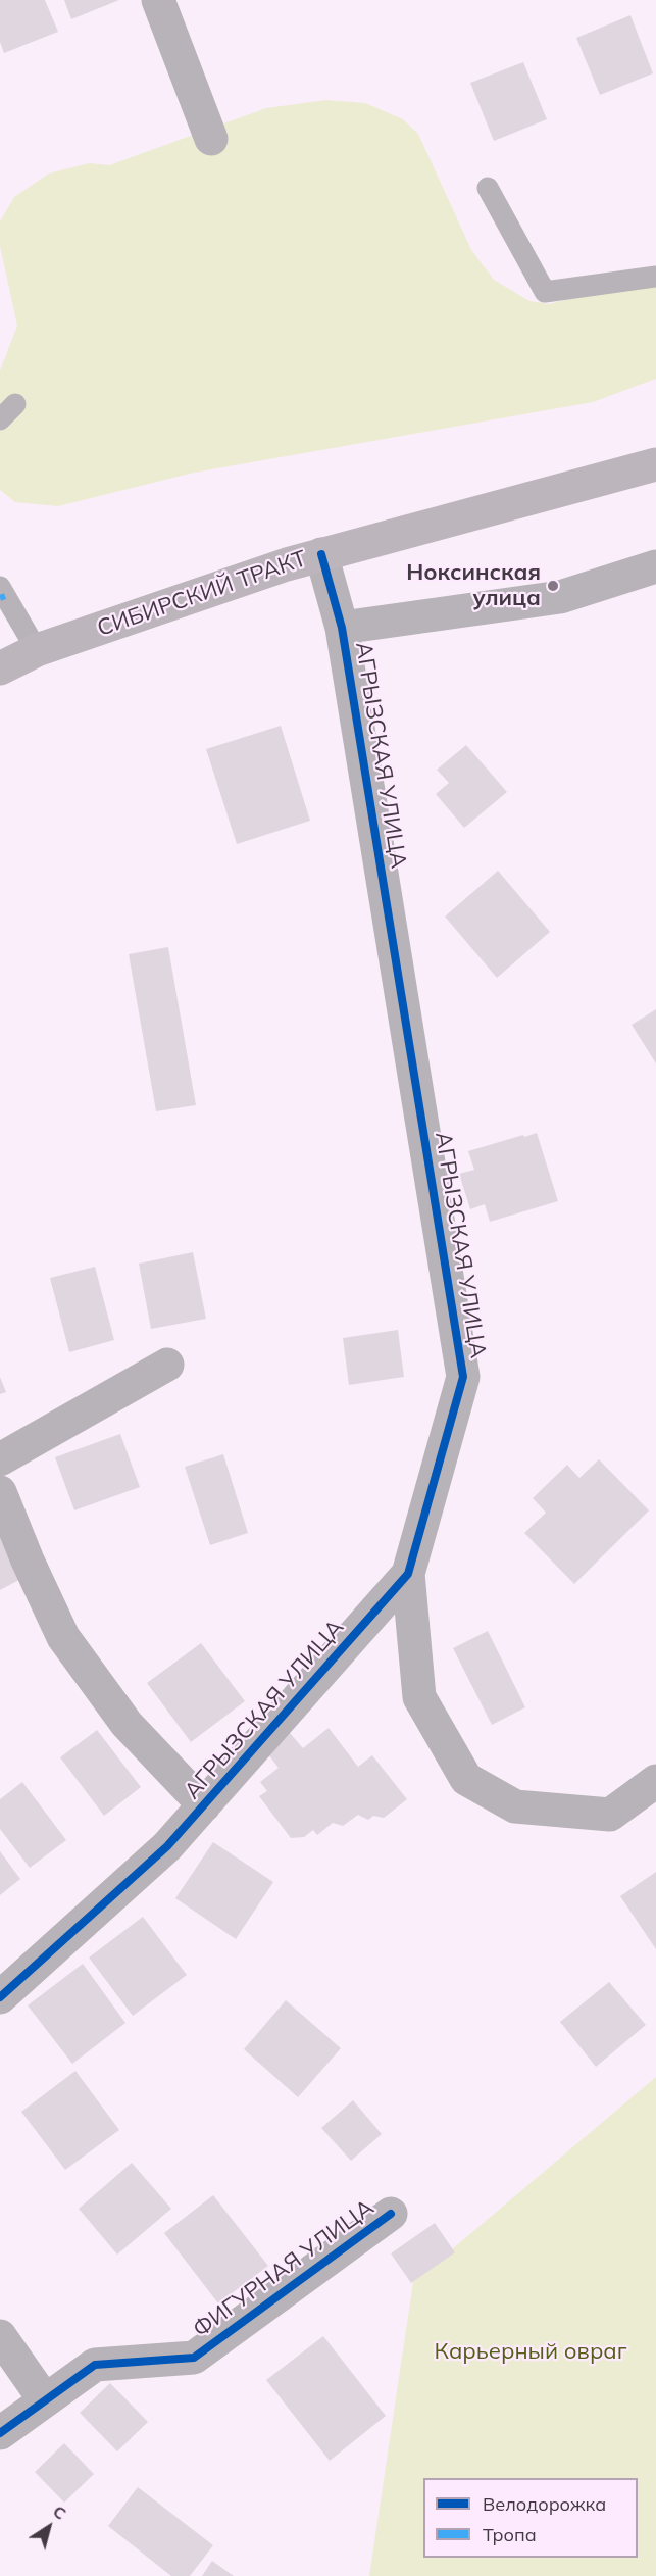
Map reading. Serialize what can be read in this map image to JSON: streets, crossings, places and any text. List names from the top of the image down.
{
  "streets": {
    "main road": ["СИБИРСКИЙ ТРАКТ"],
    "street": ["АГРЫЗСКАЯ УЛИЦА", "ФИГУРНАЯ УЛИЦА"]
  },
  "crossings": [
    ["СИБИРСКИЙ ТРАКТ", "АГРЫЗСКАЯ УЛИЦА"]
  ],
  "parks": ["Карьерный овраг"],
  "places": ["Ноксинская улица"],
  "legend": ["Велодорожка", "Тропа"],
  "north": "top right"
}
